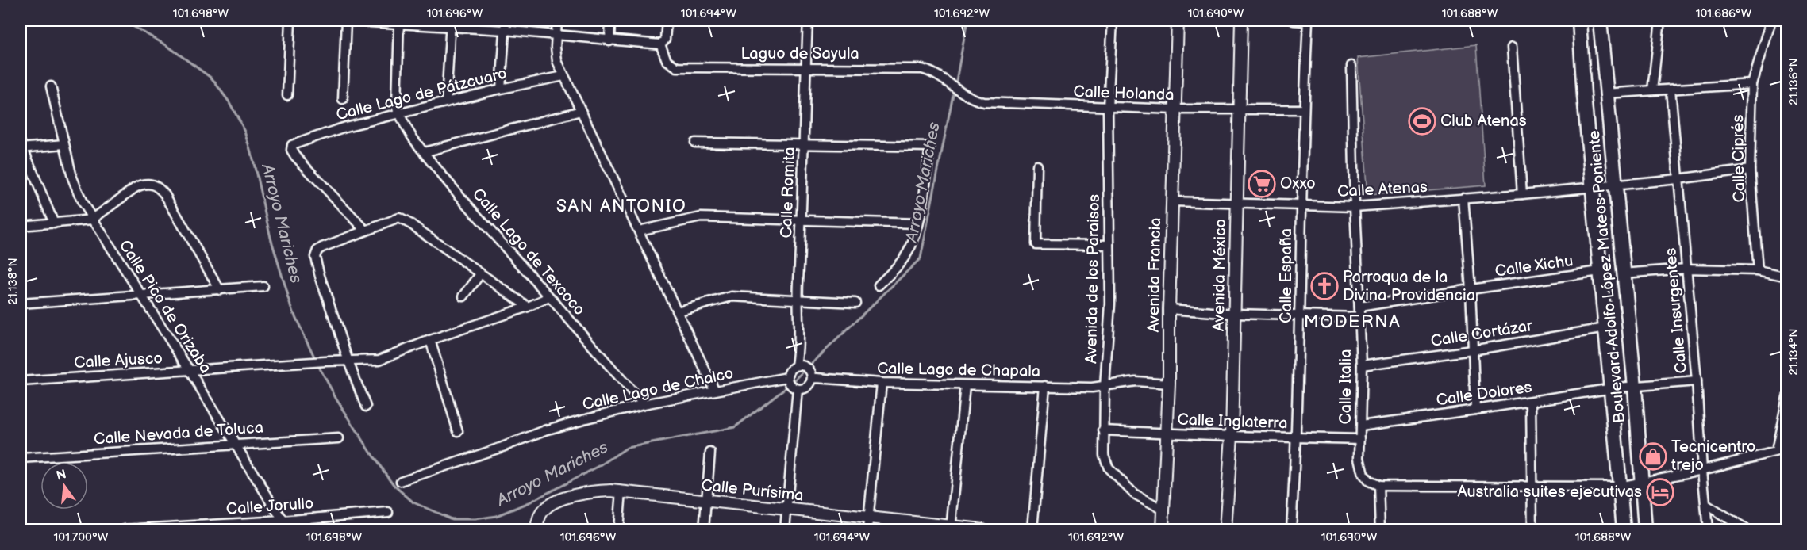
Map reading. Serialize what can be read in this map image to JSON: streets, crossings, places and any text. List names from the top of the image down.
{
  "streets": {
    "main road": ["Boulevard Adolfo López Mateos Poniente"],
    "street": [
      "Laguo de Sayula",
      "Calle Holanda",
      "Calle Lago de Pátzcuaro",
      "Calle Ciprés",
      "Calle Atenas",
      "Calle Romita",
      "Calle Lago de Texcoco",
      "Calle Xichu",
      "Avenida Francia",
      "Avenida México",
      "Calle España",
      "Avenida de los Paraisos",
      "Calle Pico de Orizaba",
      "Calle Insurgentes",
      "Calle Cortázar",
      "Calle Ajusco",
      "Calle Lago de Chapala",
      "Calle Italia",
      "Calle Lago de Chalco",
      "Calle Dolores",
      "Calle Inglaterra",
      "Calle Nevada de Toluca",
      "Calle Purísima",
      "Calle Jorullo"
    ]
  },
  "crossings": [
    ["Laguo de Sayula", "Calle Holanda"],
    ["Laguo de Sayula", "Calle Romita"],
    ["Calle Holanda", "Avenida Francia"],
    ["Calle Holanda", "Avenida México"],
    ["Calle Holanda", "Calle España"],
    ["Calle Holanda", "Avenida de los Paraisos"],
    ["Calle Lago de Pátzcuaro", "Calle Lago de Texcoco"],
    ["Calle Ciprés", "Calle Atenas"],
    ["Calle Atenas", "Avenida Francia"],
    ["Calle Atenas", "Avenida México"],
    ["Calle Atenas", "Calle España"],
    ["Calle Atenas", "Boulevard Adolfo López Mateos Poniente"],
    ["Calle Atenas", "Calle Insurgentes"],
    ["Calle Atenas", "Calle Italia"],
    ["Calle Romita", "Calle Lago de Chapala"],
    ["Calle Romita", "Calle Lago de Chalco"],
    ["Calle Lago de Texcoco", "Calle Ajusco"],
    ["Calle Lago de Texcoco", "Calle Lago de Chalco"],
    ["Calle Xichu", "Boulevard Adolfo López Mateos Poniente"],
    ["Calle Xichu", "Calle Italia"],
    ["Avenida Francia", "Avenida de los Paraisos"],
    ["Avenida Francia", "Calle Inglaterra"],
    ["Avenida México", "Calle Inglaterra"],
    ["Calle España", "Calle Inglaterra"],
    ["Boulevard Adolfo López Mateos Poniente", "Calle Cortázar"],
    ["Boulevard Adolfo López Mateos Poniente", "Calle Dolores"],
    ["Avenida de los Paraisos", "Calle Lago de Chapala"],
    ["Avenida de los Paraisos", "Calle Inglaterra"],
    ["Calle Pico de Orizaba", "Calle Ajusco"],
    ["Calle Pico de Orizaba", "Calle Nevada de Toluca"],
    ["Calle Pico de Orizaba", "Calle Jorullo"],
    ["Calle Insurgentes", "Calle Dolores"],
    ["Calle Cortázar", "Calle Italia"],
    ["Calle Lago de Chapala", "Calle Lago de Chalco"],
    ["Calle Italia", "Calle Dolores"],
    ["Calle Italia", "Calle Inglaterra"]
  ],
  "districts": ["SAN ANTONIO", "MODERNA"],
  "water": ["Arroyo Mariches"],
  "places": {
    "sports": ["Club Atenas"],
    "supermarket": ["Oxxo"],
    "church": ["Parroqua de la Divina Providencia"],
    "shop": ["Tecnicentro trejo"],
    "hotel": ["Australia suites ejecutivas"]
  },
  "north": "top",
  "coordinates": [
    "101.698°W",
    "101.696°W",
    "101.694°W",
    "101.692°W",
    "101.690°W",
    "101.688°W",
    "101.686°W",
    "21.136°N",
    "21.138°N",
    "21.134°N",
    "101.700°W"
  ]
}
